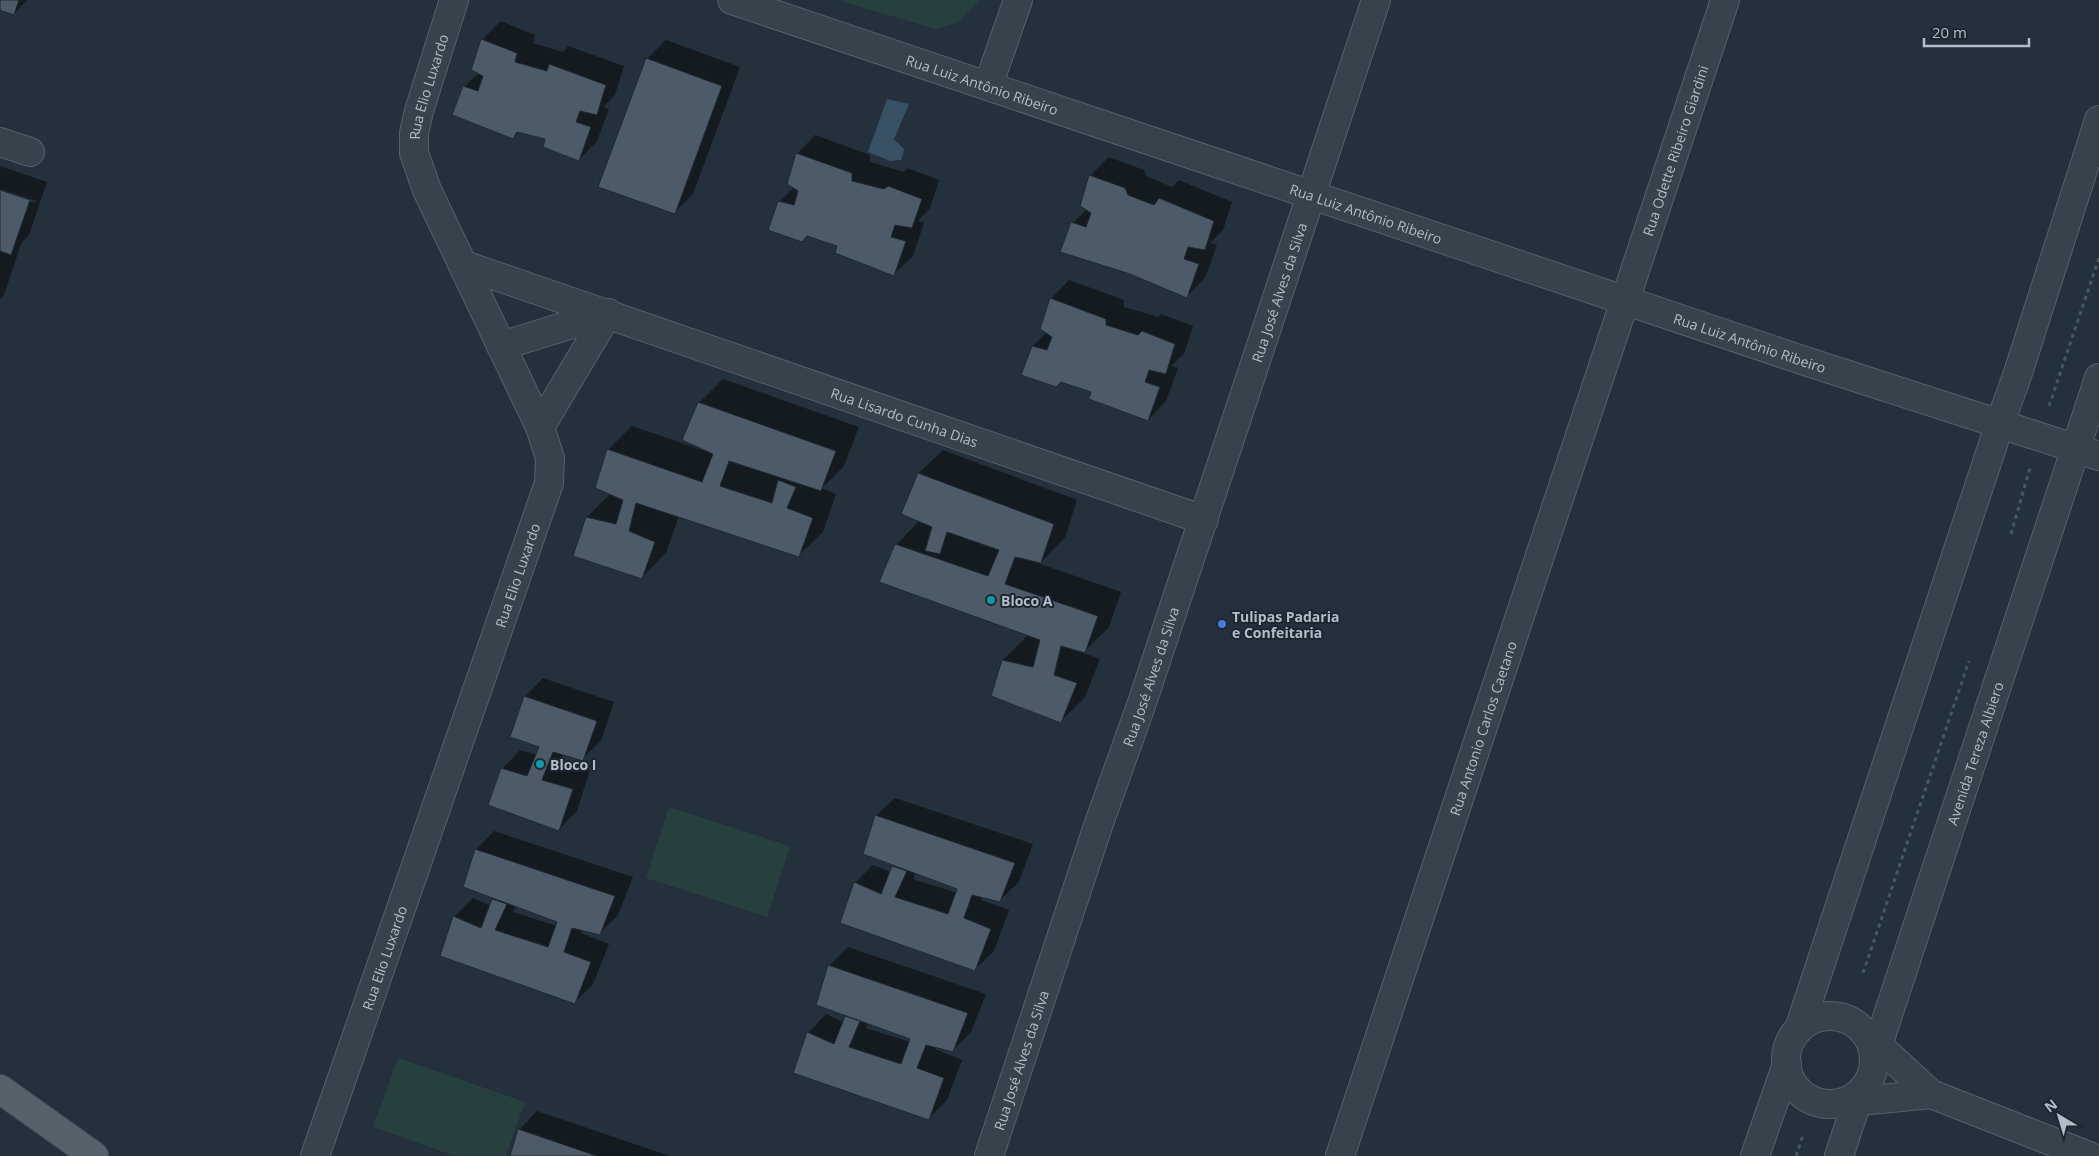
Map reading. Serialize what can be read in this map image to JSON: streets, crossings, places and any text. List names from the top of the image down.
{
  "streets": {
    "street": [
      "Rua Luiz Antônio Ribeiro",
      "Rua Elio Luxardo",
      "Rua Odette Ribeiro Giardini",
      "Rua José Alves da Silva",
      "Rua Lisardo Cunha Dias",
      "Rua Antonio Carlos Caetano",
      "Avenida Tereza Albiero"
    ]
  },
  "crossings": [
    ["Rua Luiz Antônio Ribeiro", "Rua Odette Ribeiro Giardini"],
    ["Rua Luiz Antônio Ribeiro", "Rua José Alves da Silva"],
    ["Rua Luiz Antônio Ribeiro", "Rua Antonio Carlos Caetano"],
    ["Rua Luiz Antônio Ribeiro", "Avenida Tereza Albiero"],
    ["Rua Elio Luxardo", "Rua Lisardo Cunha Dias"],
    ["Rua Odette Ribeiro Giardini", "Rua Antonio Carlos Caetano"],
    ["Rua José Alves da Silva", "Rua Lisardo Cunha Dias"]
  ],
  "places": ["Bloco A", "Tulipas Padaria e Confeitaria", "Bloco I"],
  "scale_bar": "20 m",
  "north": "top left"
}
